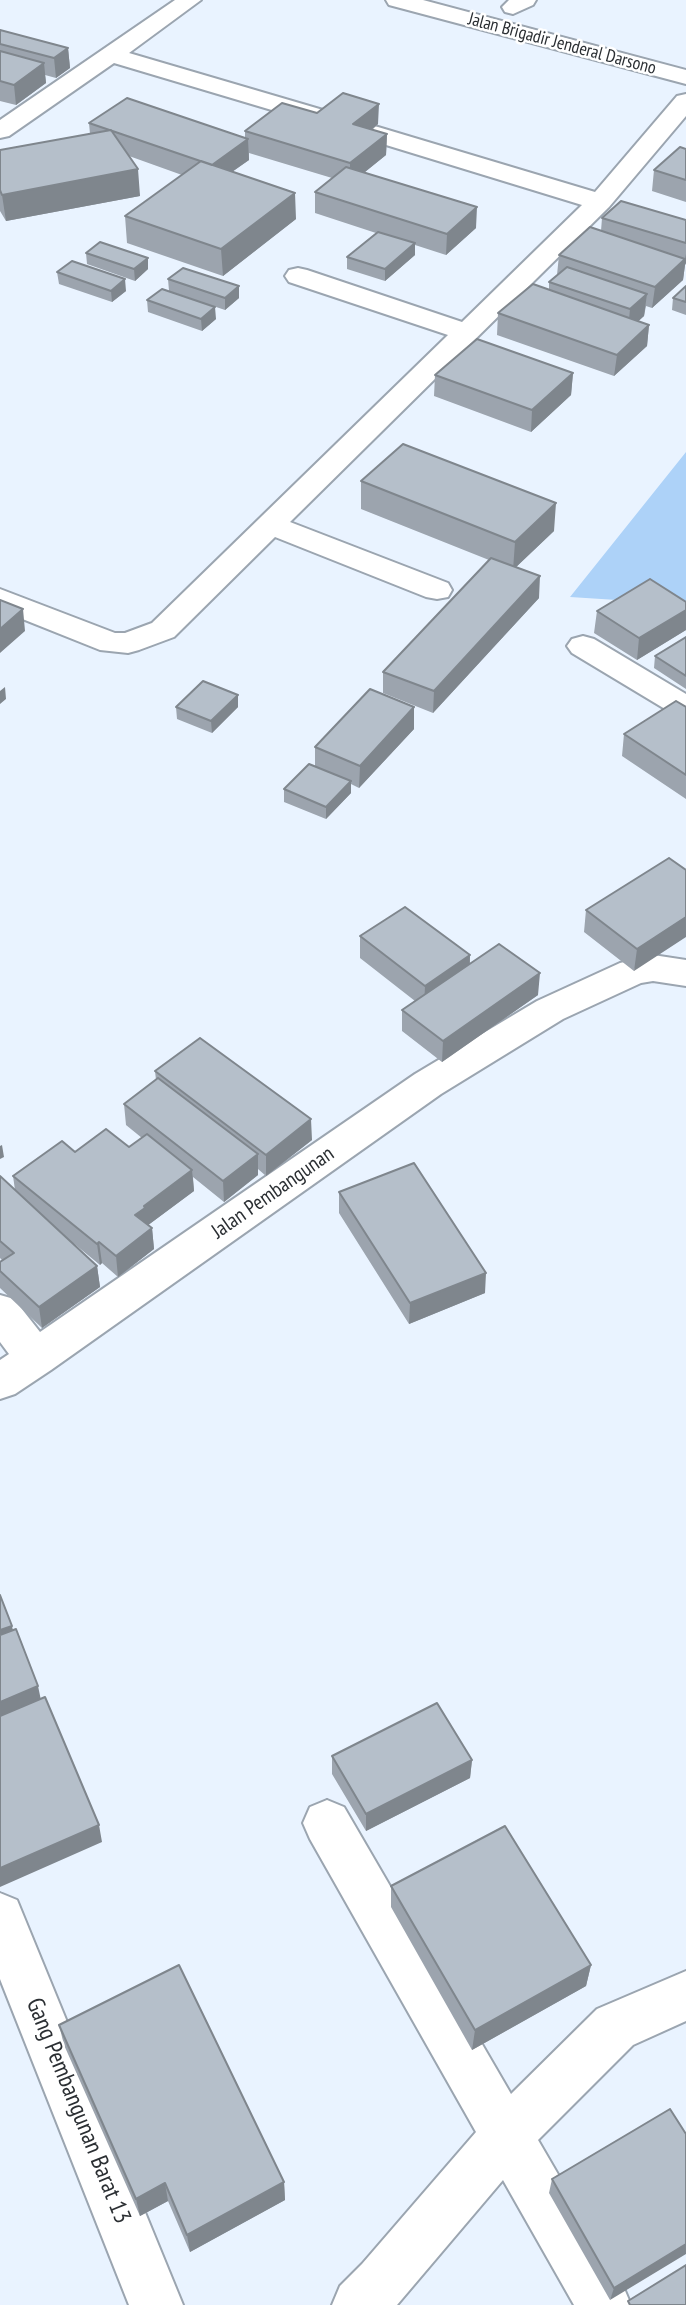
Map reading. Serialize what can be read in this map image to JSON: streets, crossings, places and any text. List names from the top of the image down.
{
  "streets": {
    "main road": ["Jalan Brigadir Jenderal Darsono", "Jalan Pembangunan", "Gang Pembangunan Barat 13"]
  }
}
